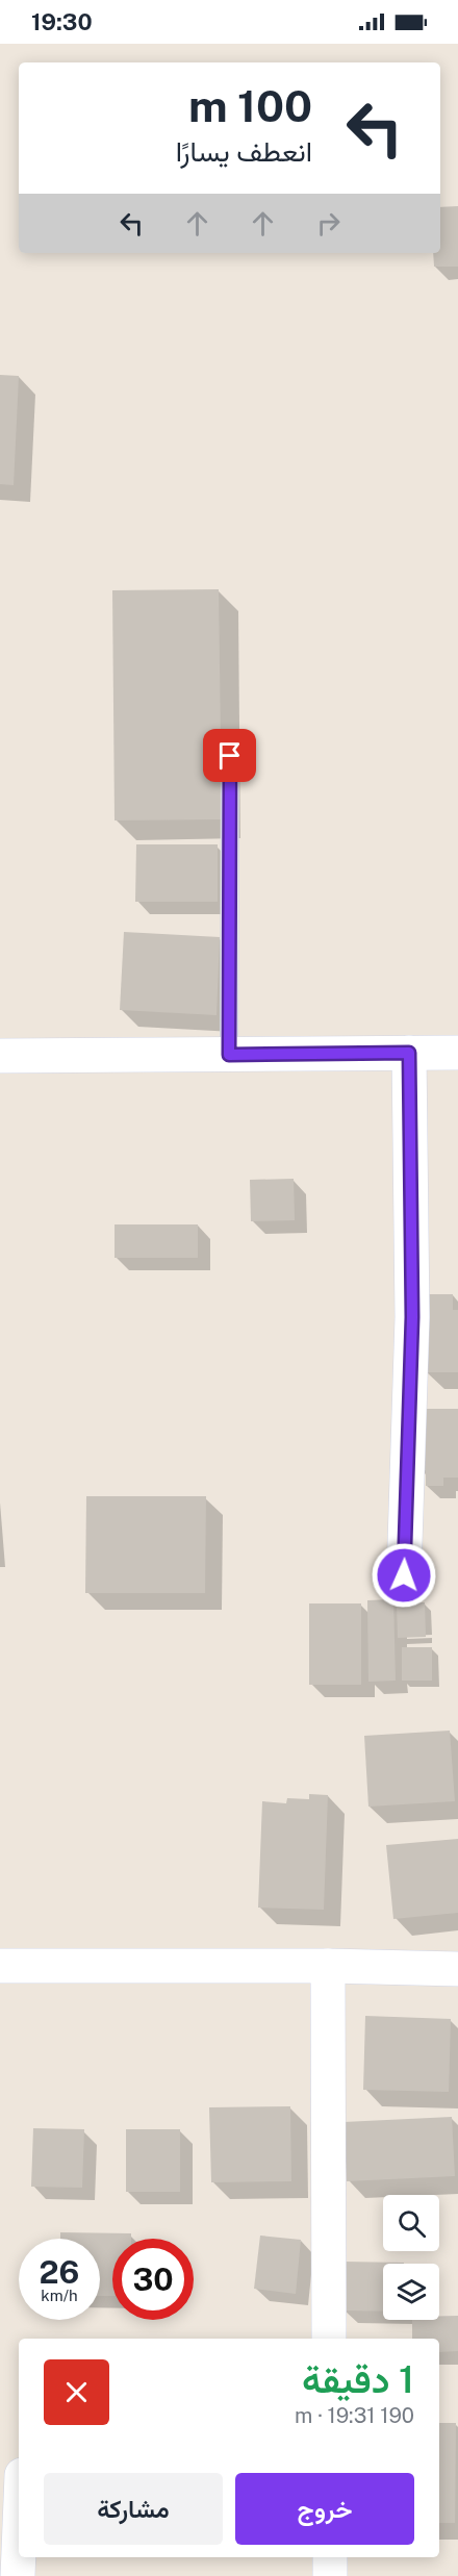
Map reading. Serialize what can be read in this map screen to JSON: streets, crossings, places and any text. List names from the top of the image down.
{
  "page": {
    "status": "19:30",
    "turn": ["100 m", "انعطف يسارًا"],
    "speed": "26 km/h",
    "limit": "30",
    "heading": ["1 دقيقة", "190 m · 19:31"],
    "buttons": ["خروج", "مشاركة"]
  }
}
